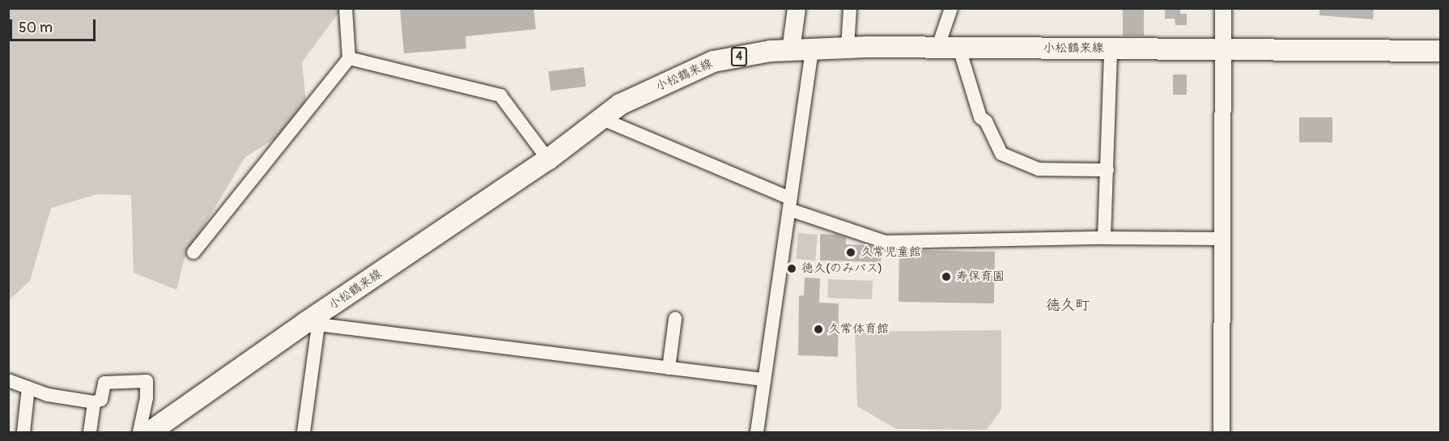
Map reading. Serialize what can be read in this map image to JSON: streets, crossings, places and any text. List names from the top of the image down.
{
  "streets": {
    "main road": ["小松鶴来線", "4"]
  },
  "districts": ["徳久町"],
  "places": [
    "久常児童館",
    "徳久(のみバス)",
    "寿保育園",
    "久常体育館"
  ],
  "scale_bar": "50 m"
}
